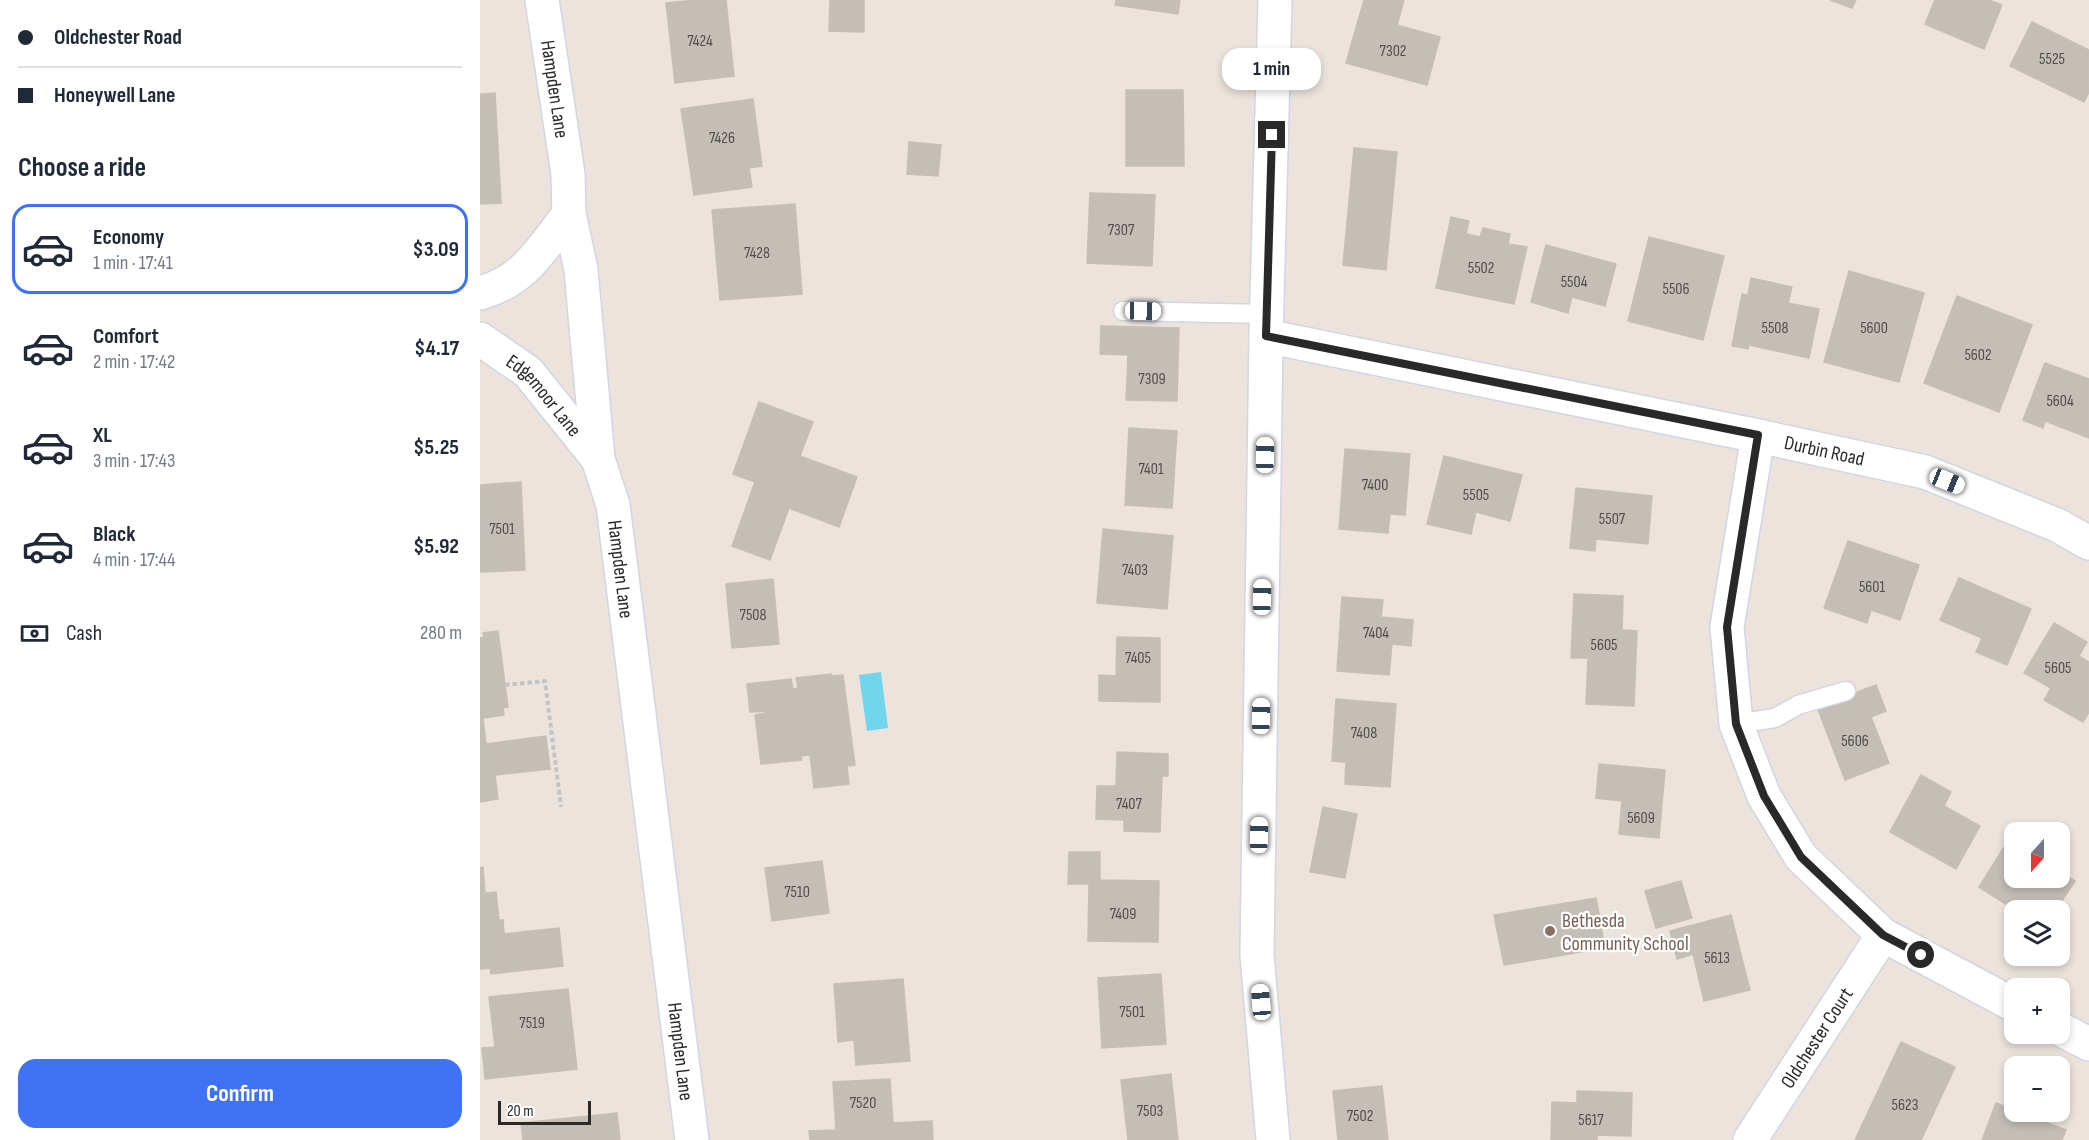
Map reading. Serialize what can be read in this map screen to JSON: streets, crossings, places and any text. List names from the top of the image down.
{
  "streets": {
    "street": [
      "Hampden Lane",
      "Edgemoor Lane",
      "Durbin Road",
      "Oldchester Court"
    ]
  },
  "crossings": [
    ["Hampden Lane", "Edgemoor Lane"]
  ],
  "places": ["Bethesda Community School"],
  "house_numbers": [
    "7424",
    "7302",
    "5525",
    "7426",
    "7307",
    "7428",
    "5502",
    "5504",
    "5506",
    "5508",
    "5600",
    "5602",
    "7309",
    "5604",
    "7401",
    "7400",
    "5505",
    "5507",
    "7501",
    "7403",
    "5601",
    "7508",
    "7404",
    "5605",
    "7405",
    "5605",
    "7408",
    "5606",
    "7407",
    "5609",
    "7510",
    "7409",
    "5613",
    "7501",
    "7519",
    "7520",
    "5623",
    "7503",
    "7502",
    "5617"
  ],
  "scale_bar": "20 m",
  "north": "bottom",
  "page": {
    "banner": ["Oldchester Road", "Honeywell Lane"],
    "bubble": "1 min",
    "heading": "Choose a ride",
    "list": [
      {
        "name": "Economy",
        "note": "1 min · 17:41",
        "value": "$3.09"
      },
      {
        "name": "Comfort",
        "note": "2 min · 17:42",
        "value": "$4.17"
      },
      {
        "name": "XL",
        "note": "3 min · 17:43",
        "value": "$5.25"
      },
      {
        "name": "Black",
        "note": "4 min · 17:44",
        "value": "$5.92"
      }
    ],
    "pay": ["Cash", "280 m"],
    "map_buttons": ["+", "−"],
    "buttons": "Confirm",
    "scale": "20 m"
  }
}
